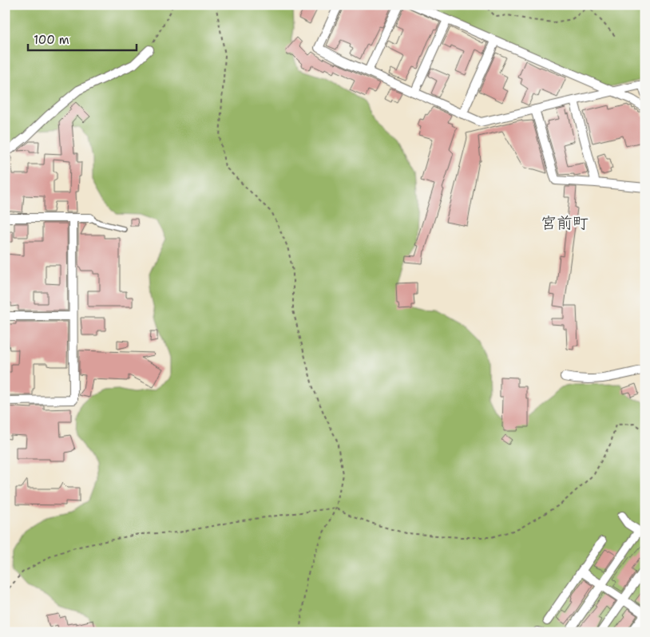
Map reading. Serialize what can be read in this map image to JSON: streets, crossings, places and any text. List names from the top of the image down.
{
  "districts": ["宮前町"],
  "scale_bar": "100 m"
}
